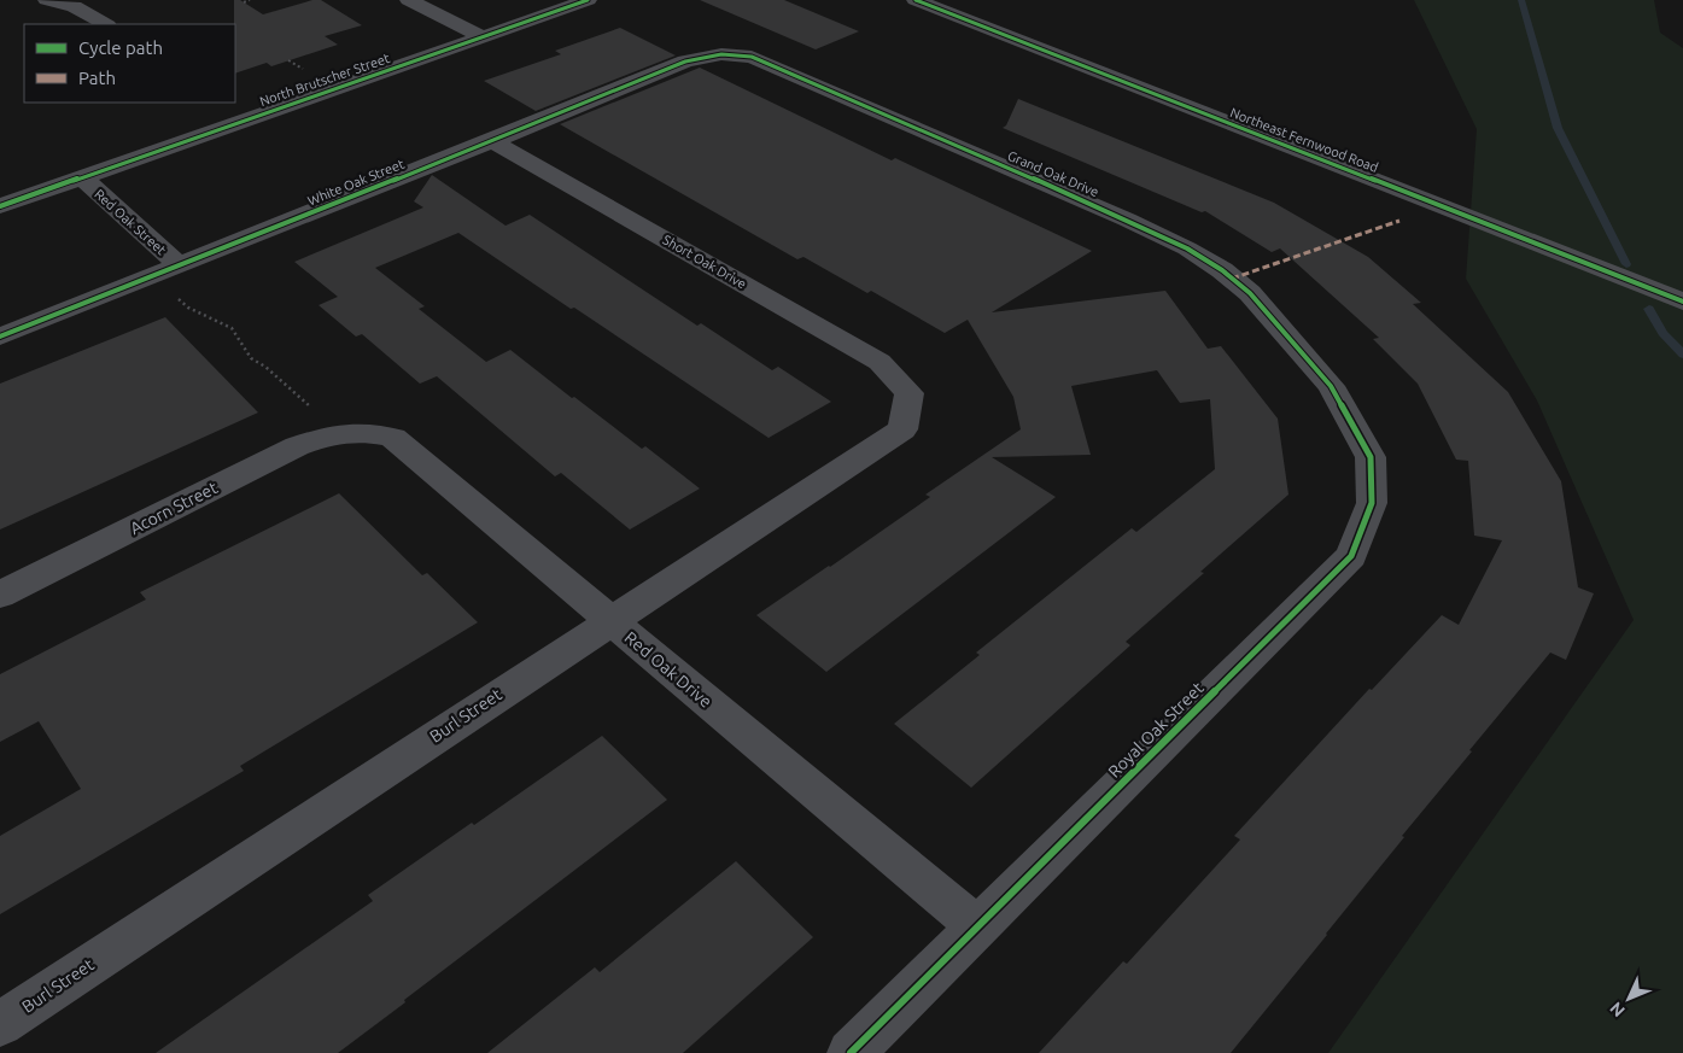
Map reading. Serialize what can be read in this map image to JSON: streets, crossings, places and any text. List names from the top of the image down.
{
  "streets": {
    "street": [
      "North Brutscher Street",
      "Northeast Fernwood Road",
      "Grand Oak Drive",
      "White Oak Street",
      "Red Oak Street",
      "Short Oak Drive",
      "Acorn Street",
      "Red Oak Drive",
      "Burl Street",
      "Royal Oak Street"
    ]
  },
  "crossings": [
    ["North Brutscher Street", "Red Oak Street"],
    ["Grand Oak Drive", "White Oak Street"],
    ["Grand Oak Drive", "Royal Oak Street"],
    ["White Oak Street", "Red Oak Street"],
    ["White Oak Street", "Short Oak Drive"],
    ["Short Oak Drive", "Burl Street"],
    ["Acorn Street", "Red Oak Drive"],
    ["Red Oak Drive", "Burl Street"],
    ["Red Oak Drive", "Royal Oak Street"]
  ],
  "legend": ["Cycle path", "Path"],
  "north": "bottom left"
}
